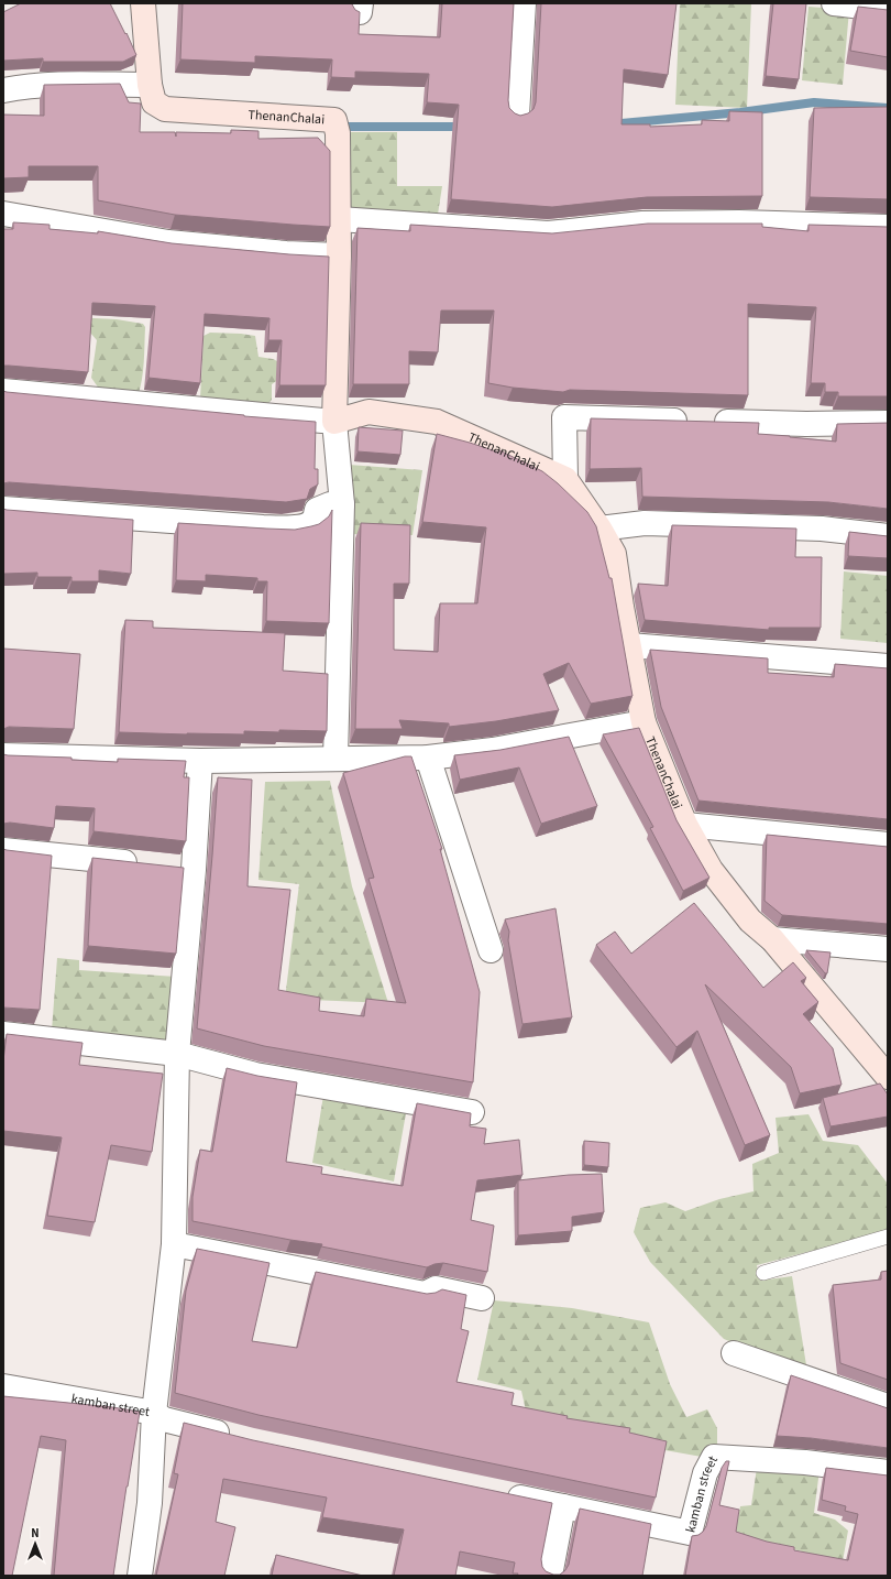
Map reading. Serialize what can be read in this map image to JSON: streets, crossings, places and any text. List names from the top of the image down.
{
  "streets": {
    "street": ["ThenanChalai", "kamban street"]
  },
  "north": "top"
}
